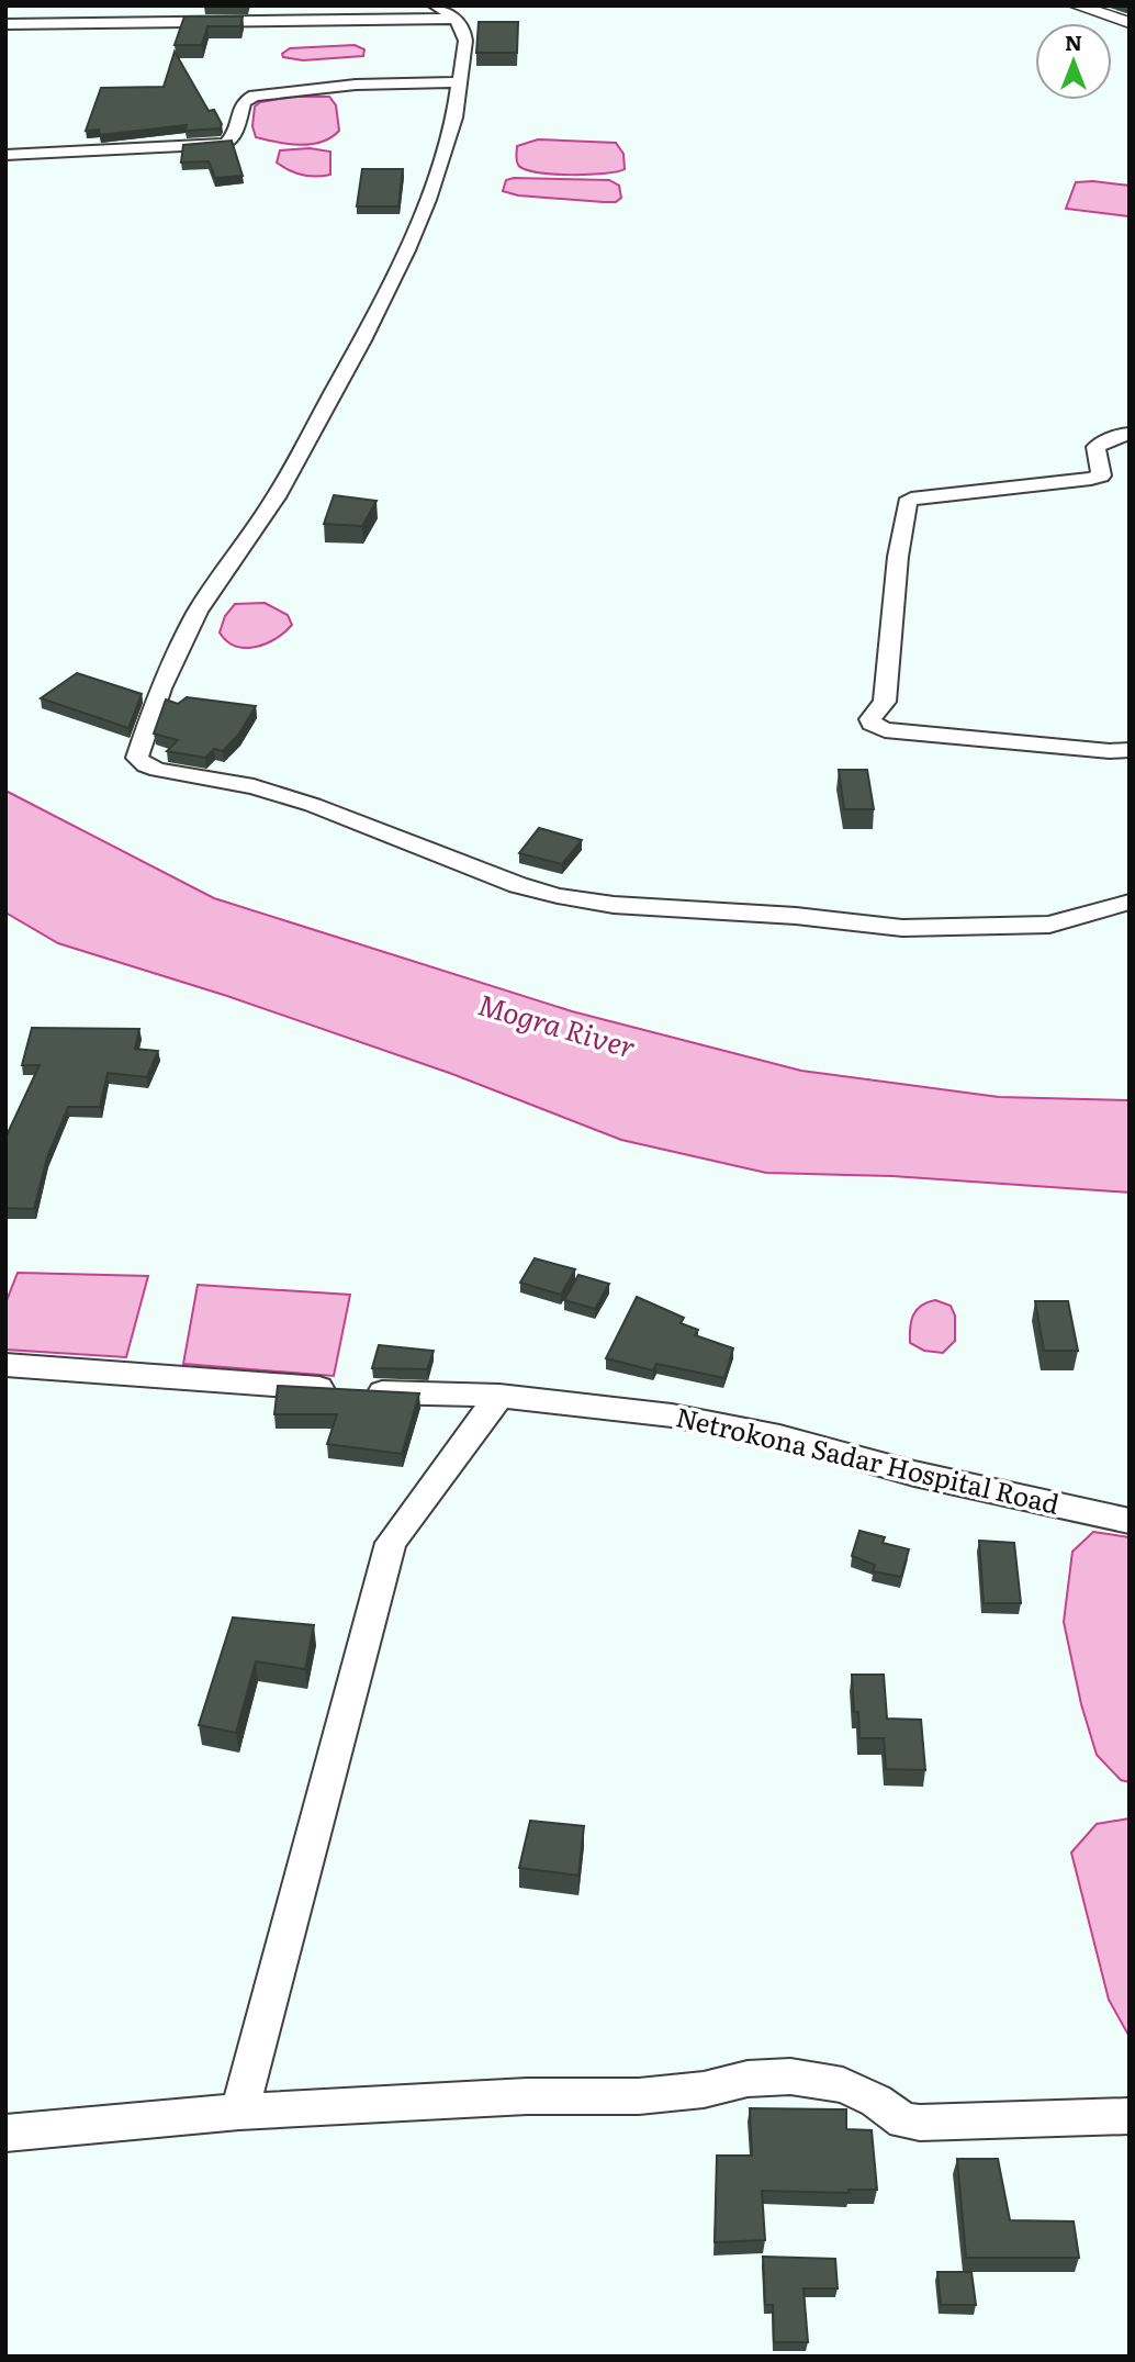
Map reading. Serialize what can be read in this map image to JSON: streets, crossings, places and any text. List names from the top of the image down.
{
  "streets": {
    "street": ["Netrokona Sadar Hospital Road"]
  },
  "water": ["Mogra River"],
  "north": "top"
}
